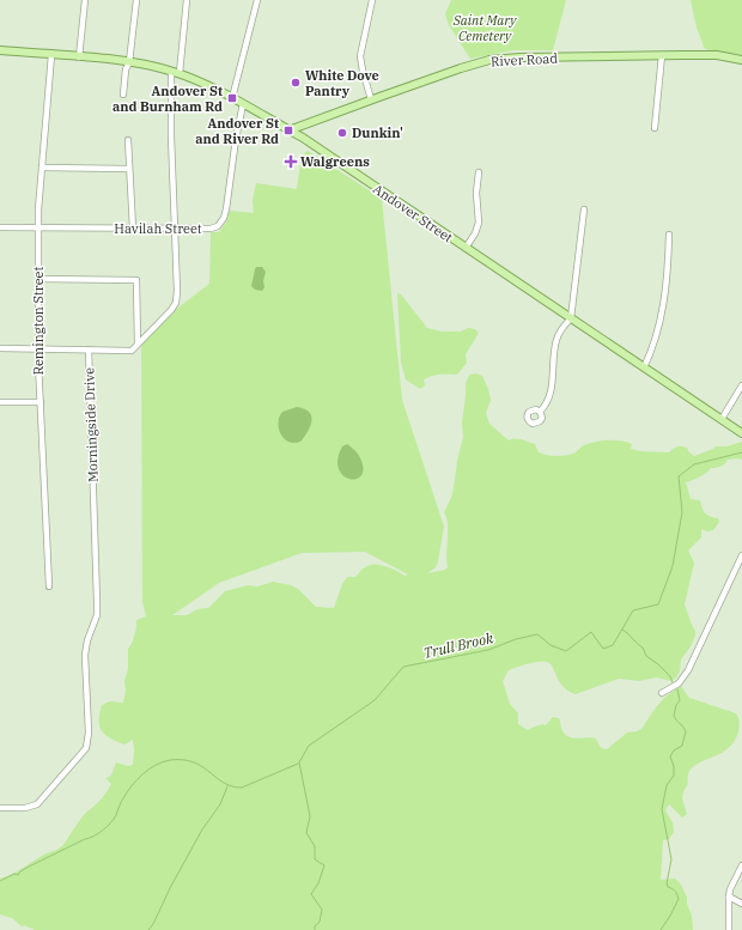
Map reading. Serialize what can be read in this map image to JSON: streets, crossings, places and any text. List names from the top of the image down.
{
  "streets": {
    "main road": ["River Road", "Andover Street"],
    "street": ["Havilah Street", "Remington Street", "Morningside Drive"]
  },
  "crossings": [
    ["River Road", "Andover Street"],
    ["Andover Street", "Havilah Street"],
    ["Andover Street", "Remington Street"],
    ["Havilah Street", "Remington Street"]
  ],
  "water": ["Trull Brook"],
  "parks": ["Saint Mary Cemetery"],
  "places": {
    "other": ["White Dove Pantry", "Dunkin'"],
    "transit": ["Andover St and Burnham Rd", "Andover St and River Rd"],
    "health": ["Walgreens"]
  }
}
